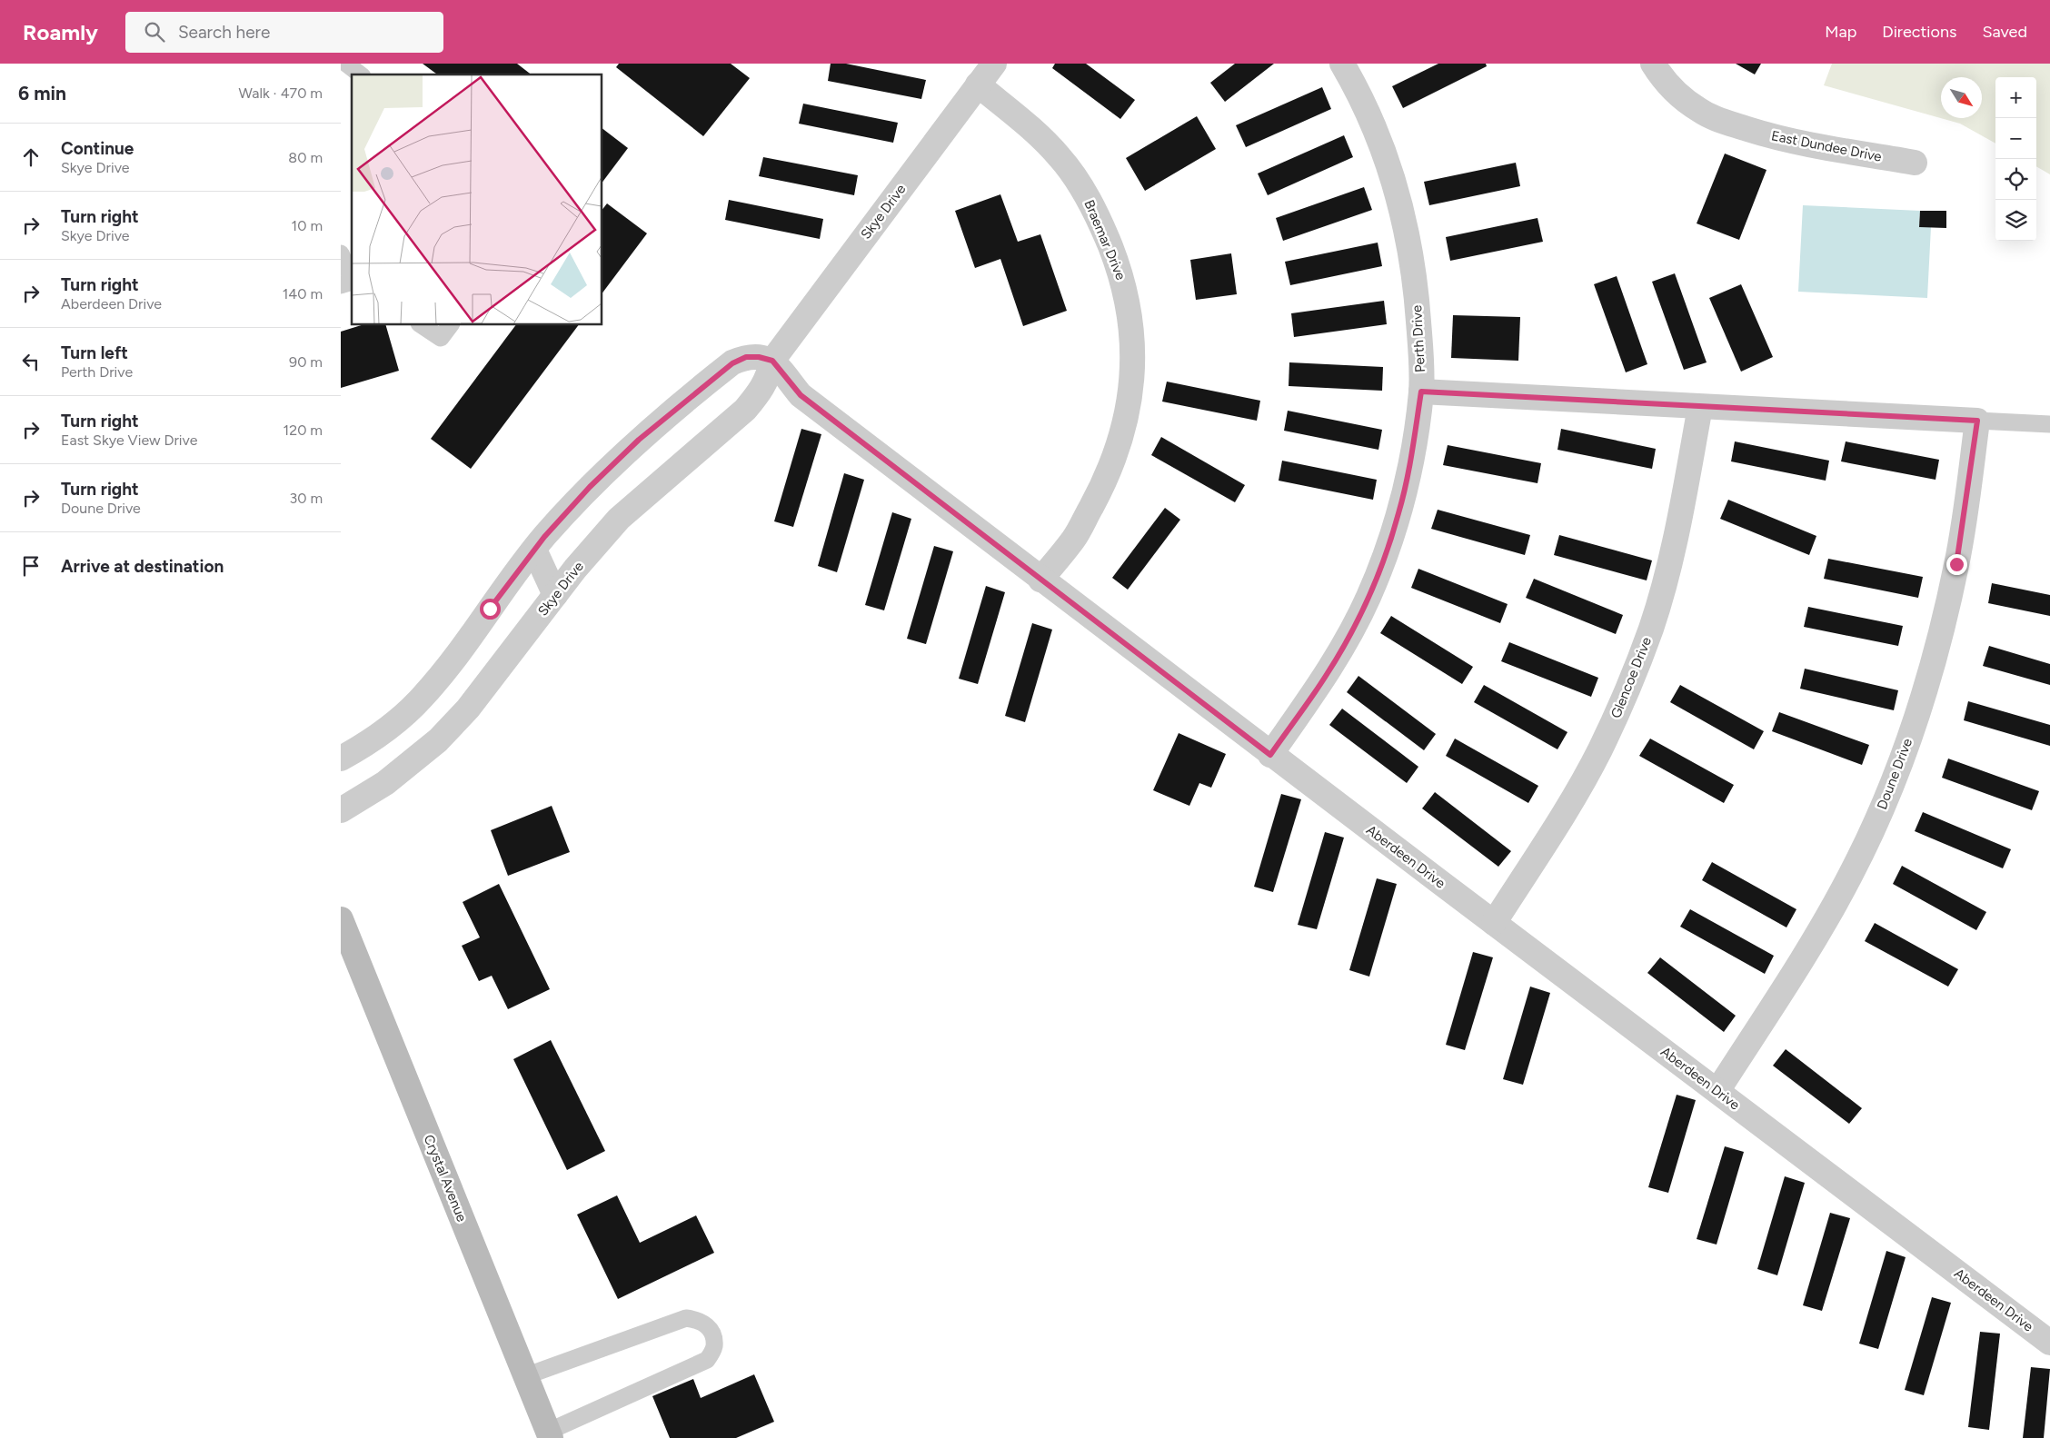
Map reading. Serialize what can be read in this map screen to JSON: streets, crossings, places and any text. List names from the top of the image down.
{
  "streets": {
    "street": [
      "East Dundee Drive",
      "Skye Drive",
      "Braemar Drive",
      "Perth Drive",
      "Glencoe Drive",
      "Doune Drive",
      "Aberdeen Drive",
      "Crystal Avenue"
    ]
  },
  "crossings": [
    ["Skye Drive", "Braemar Drive"],
    ["Skye Drive", "Aberdeen Drive"],
    ["Braemar Drive", "Aberdeen Drive"],
    ["Perth Drive", "Aberdeen Drive"],
    ["Glencoe Drive", "Aberdeen Drive"],
    ["Doune Drive", "Aberdeen Drive"]
  ],
  "north": "bottom right",
  "page": {
    "header": "Roamly",
    "search": "Search here",
    "nav": ["Map", "Directions", "Saved"],
    "heading": ["6 min", "Walk · 470 m"],
    "map_buttons": ["+", "−"],
    "list": [
      ["Continue", "Skye Drive", "80 m"],
      ["Turn right", "Skye Drive", "10 m"],
      ["Turn right", "Aberdeen Drive", "140 m"],
      ["Turn left", "Perth Drive", "90 m"],
      ["Turn right", "East Skye View Drive", "120 m"],
      ["Turn right", "Doune Drive", "30 m"],
      "Arrive at destination"
    ]
  }
}
